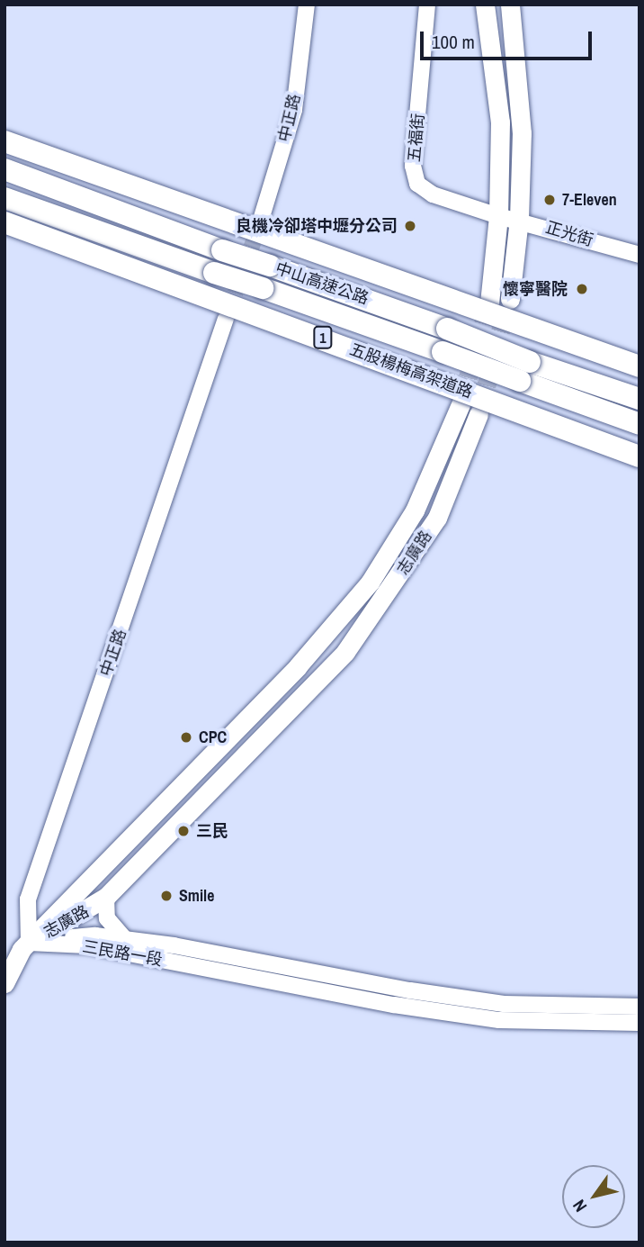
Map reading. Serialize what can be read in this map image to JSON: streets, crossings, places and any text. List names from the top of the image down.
{
  "streets": {
    "highway": ["中山高速公路", "1", "五股楊梅高架道路"],
    "main road": ["志廣路"],
    "street": [
      "中正路",
      "五福街",
      "正光街",
      "三民路一段"
    ]
  },
  "crossings": [
    ["中正路", "志廣路"],
    ["中正路", "三民路一段"],
    ["五福街", "正光街"],
    ["志廣路", "三民路一段"]
  ],
  "places": [
    "7-Eleven",
    "良機冷卻塔中壢分公司",
    "懷寧醫院",
    "CPC",
    "三民",
    "Smile"
  ],
  "scale_bar": "100 m",
  "north": "bottom left"
}
